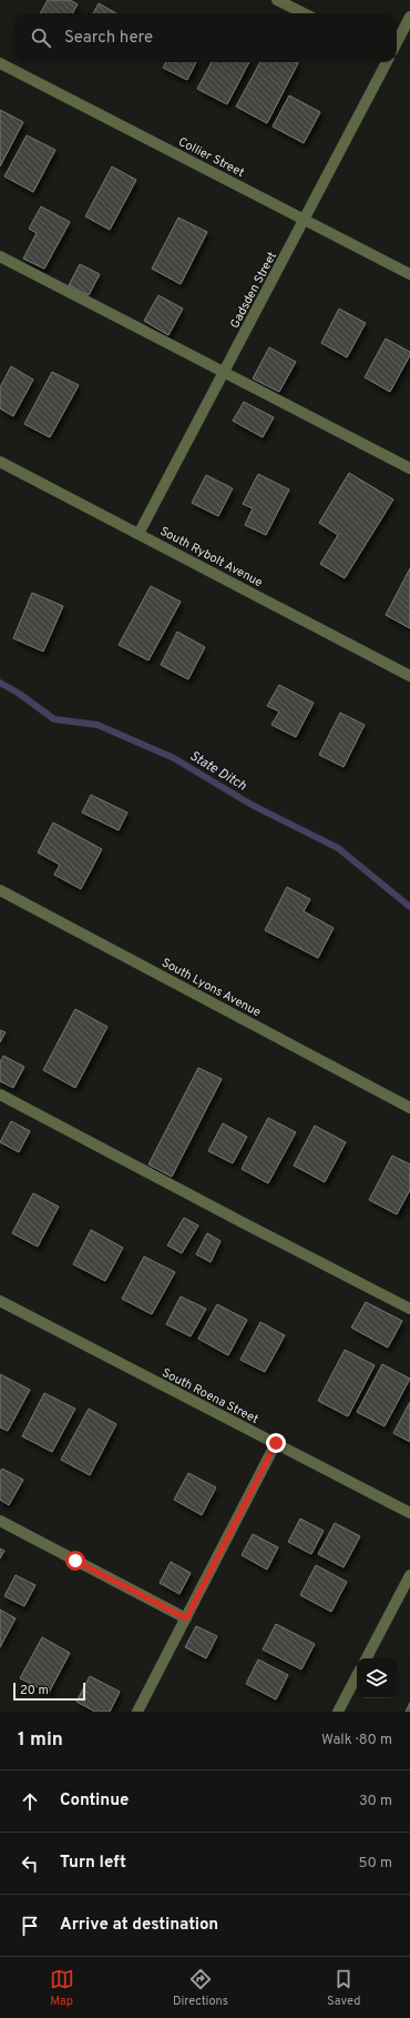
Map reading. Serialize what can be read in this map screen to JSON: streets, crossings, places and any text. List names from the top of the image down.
{
  "streets": {
    "street": [
      "Collier Street",
      "Gadsden Street",
      "South Rybolt Avenue",
      "South Lyons Avenue",
      "South Roena Street"
    ]
  },
  "crossings": [
    ["Collier Street", "Gadsden Street"],
    ["Gadsden Street", "South Rybolt Avenue"]
  ],
  "water": ["State Ditch"],
  "scale_bar": "20 m",
  "page": {
    "search": "Search here",
    "scale": "20 m",
    "heading": ["1 min", "Walk · 80 m"],
    "list": [
      ["Continue", "30 m"],
      ["Turn left", "50 m"],
      "Arrive at destination"
    ],
    "nav": ["Map", "Directions", "Saved"]
  }
}
